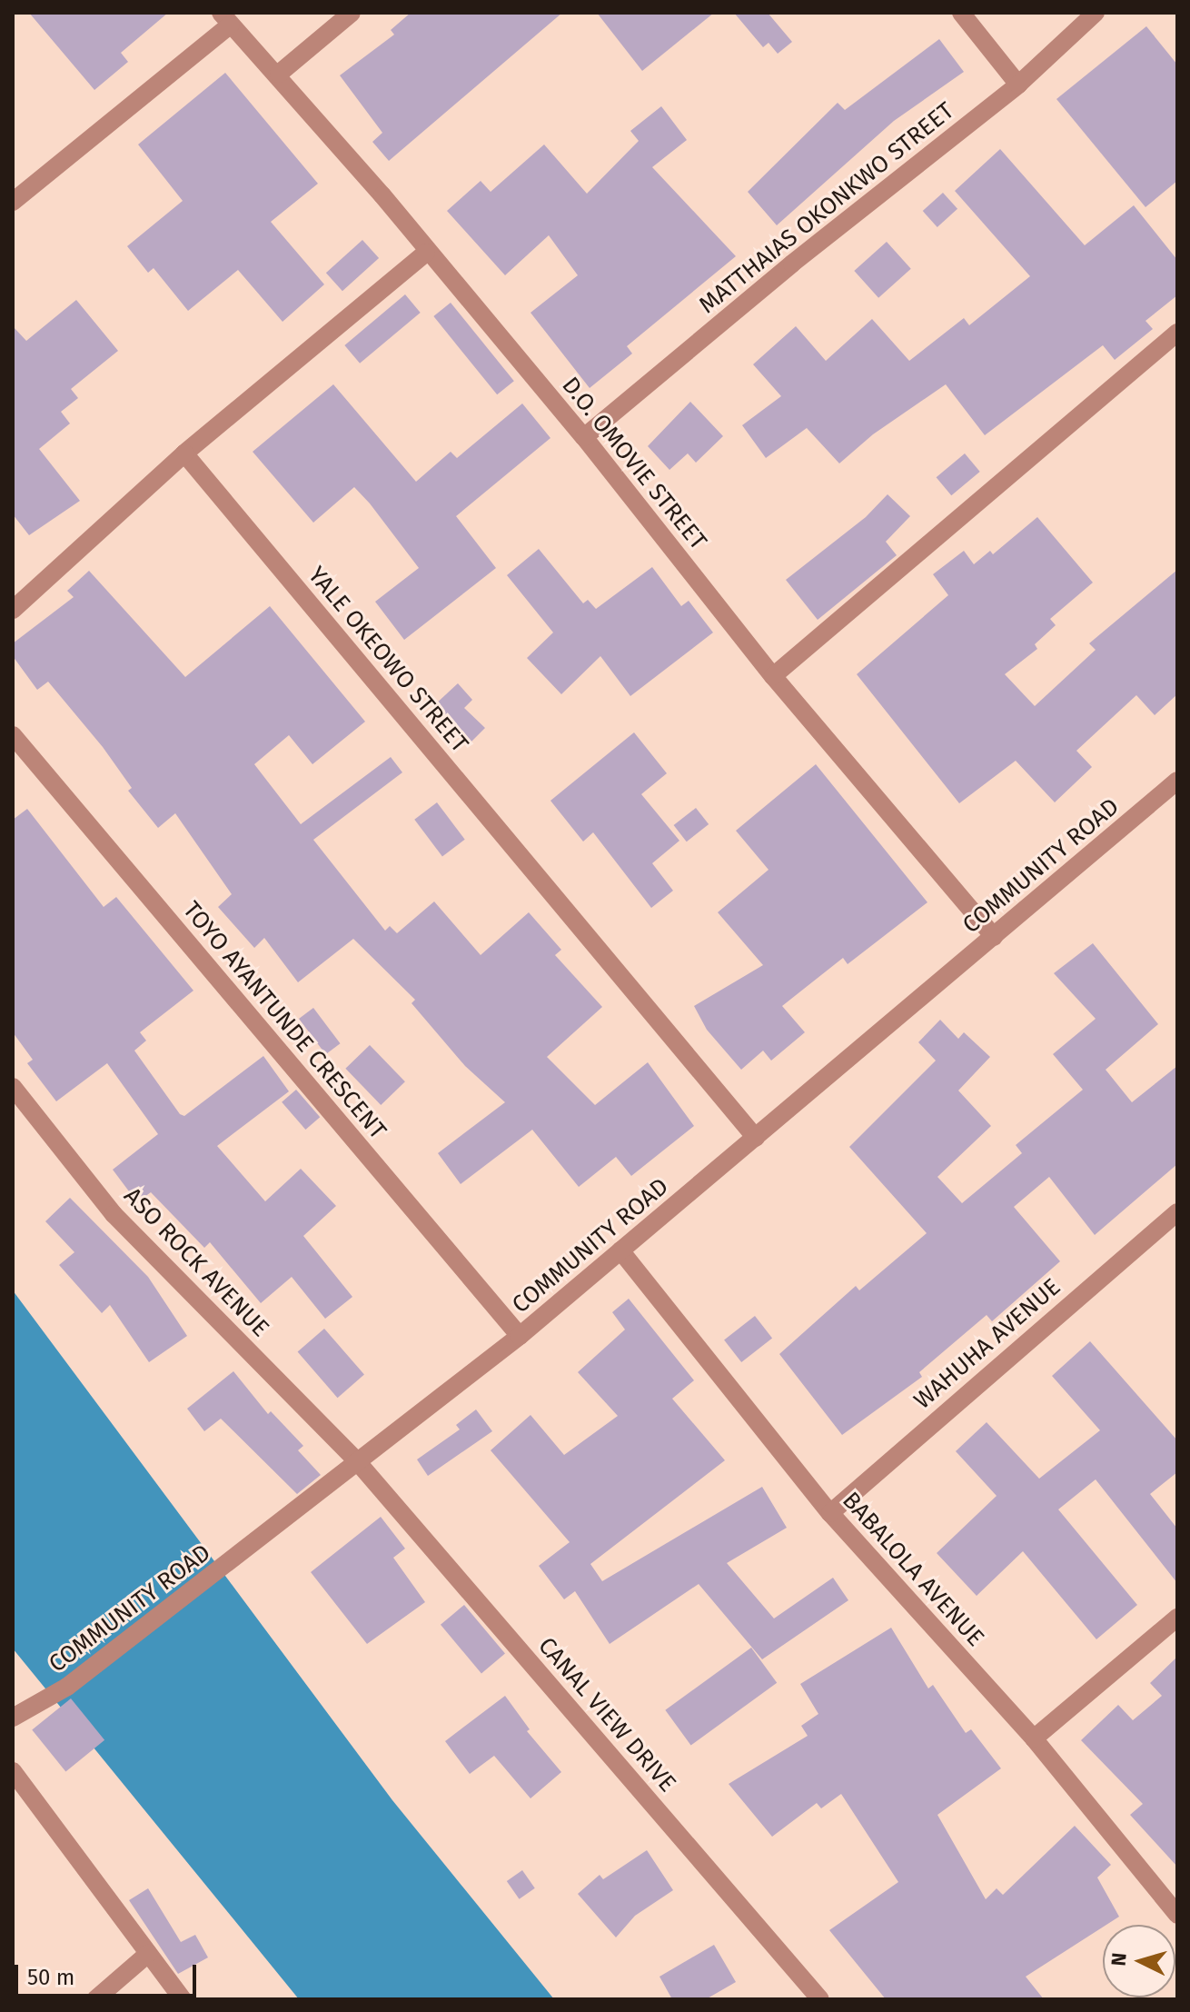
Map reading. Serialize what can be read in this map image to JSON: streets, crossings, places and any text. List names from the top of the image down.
{
  "streets": {
    "street": [
      "MATTHAIAS OKONKWO STREET",
      "D.O. OMOVIE STREET",
      "YALE OKEOWO STREET",
      "COMMUNITY ROAD",
      "TOYO AYANTUNDE CRESCENT",
      "ASO ROCK AVENUE",
      "WAHUHA AVENUE",
      "BABALOLA AVENUE",
      "CANAL VIEW DRIVE"
    ]
  },
  "crossings": [
    ["MATTHAIAS OKONKWO STREET", "D.O. OMOVIE STREET"],
    ["D.O. OMOVIE STREET", "COMMUNITY ROAD"],
    ["YALE OKEOWO STREET", "COMMUNITY ROAD"],
    ["COMMUNITY ROAD", "TOYO AYANTUNDE CRESCENT"],
    ["COMMUNITY ROAD", "ASO ROCK AVENUE"],
    ["COMMUNITY ROAD", "BABALOLA AVENUE"],
    ["COMMUNITY ROAD", "CANAL VIEW DRIVE"],
    ["ASO ROCK AVENUE", "CANAL VIEW DRIVE"],
    ["WAHUHA AVENUE", "BABALOLA AVENUE"]
  ],
  "scale_bar": "50 m",
  "north": "left"
}
